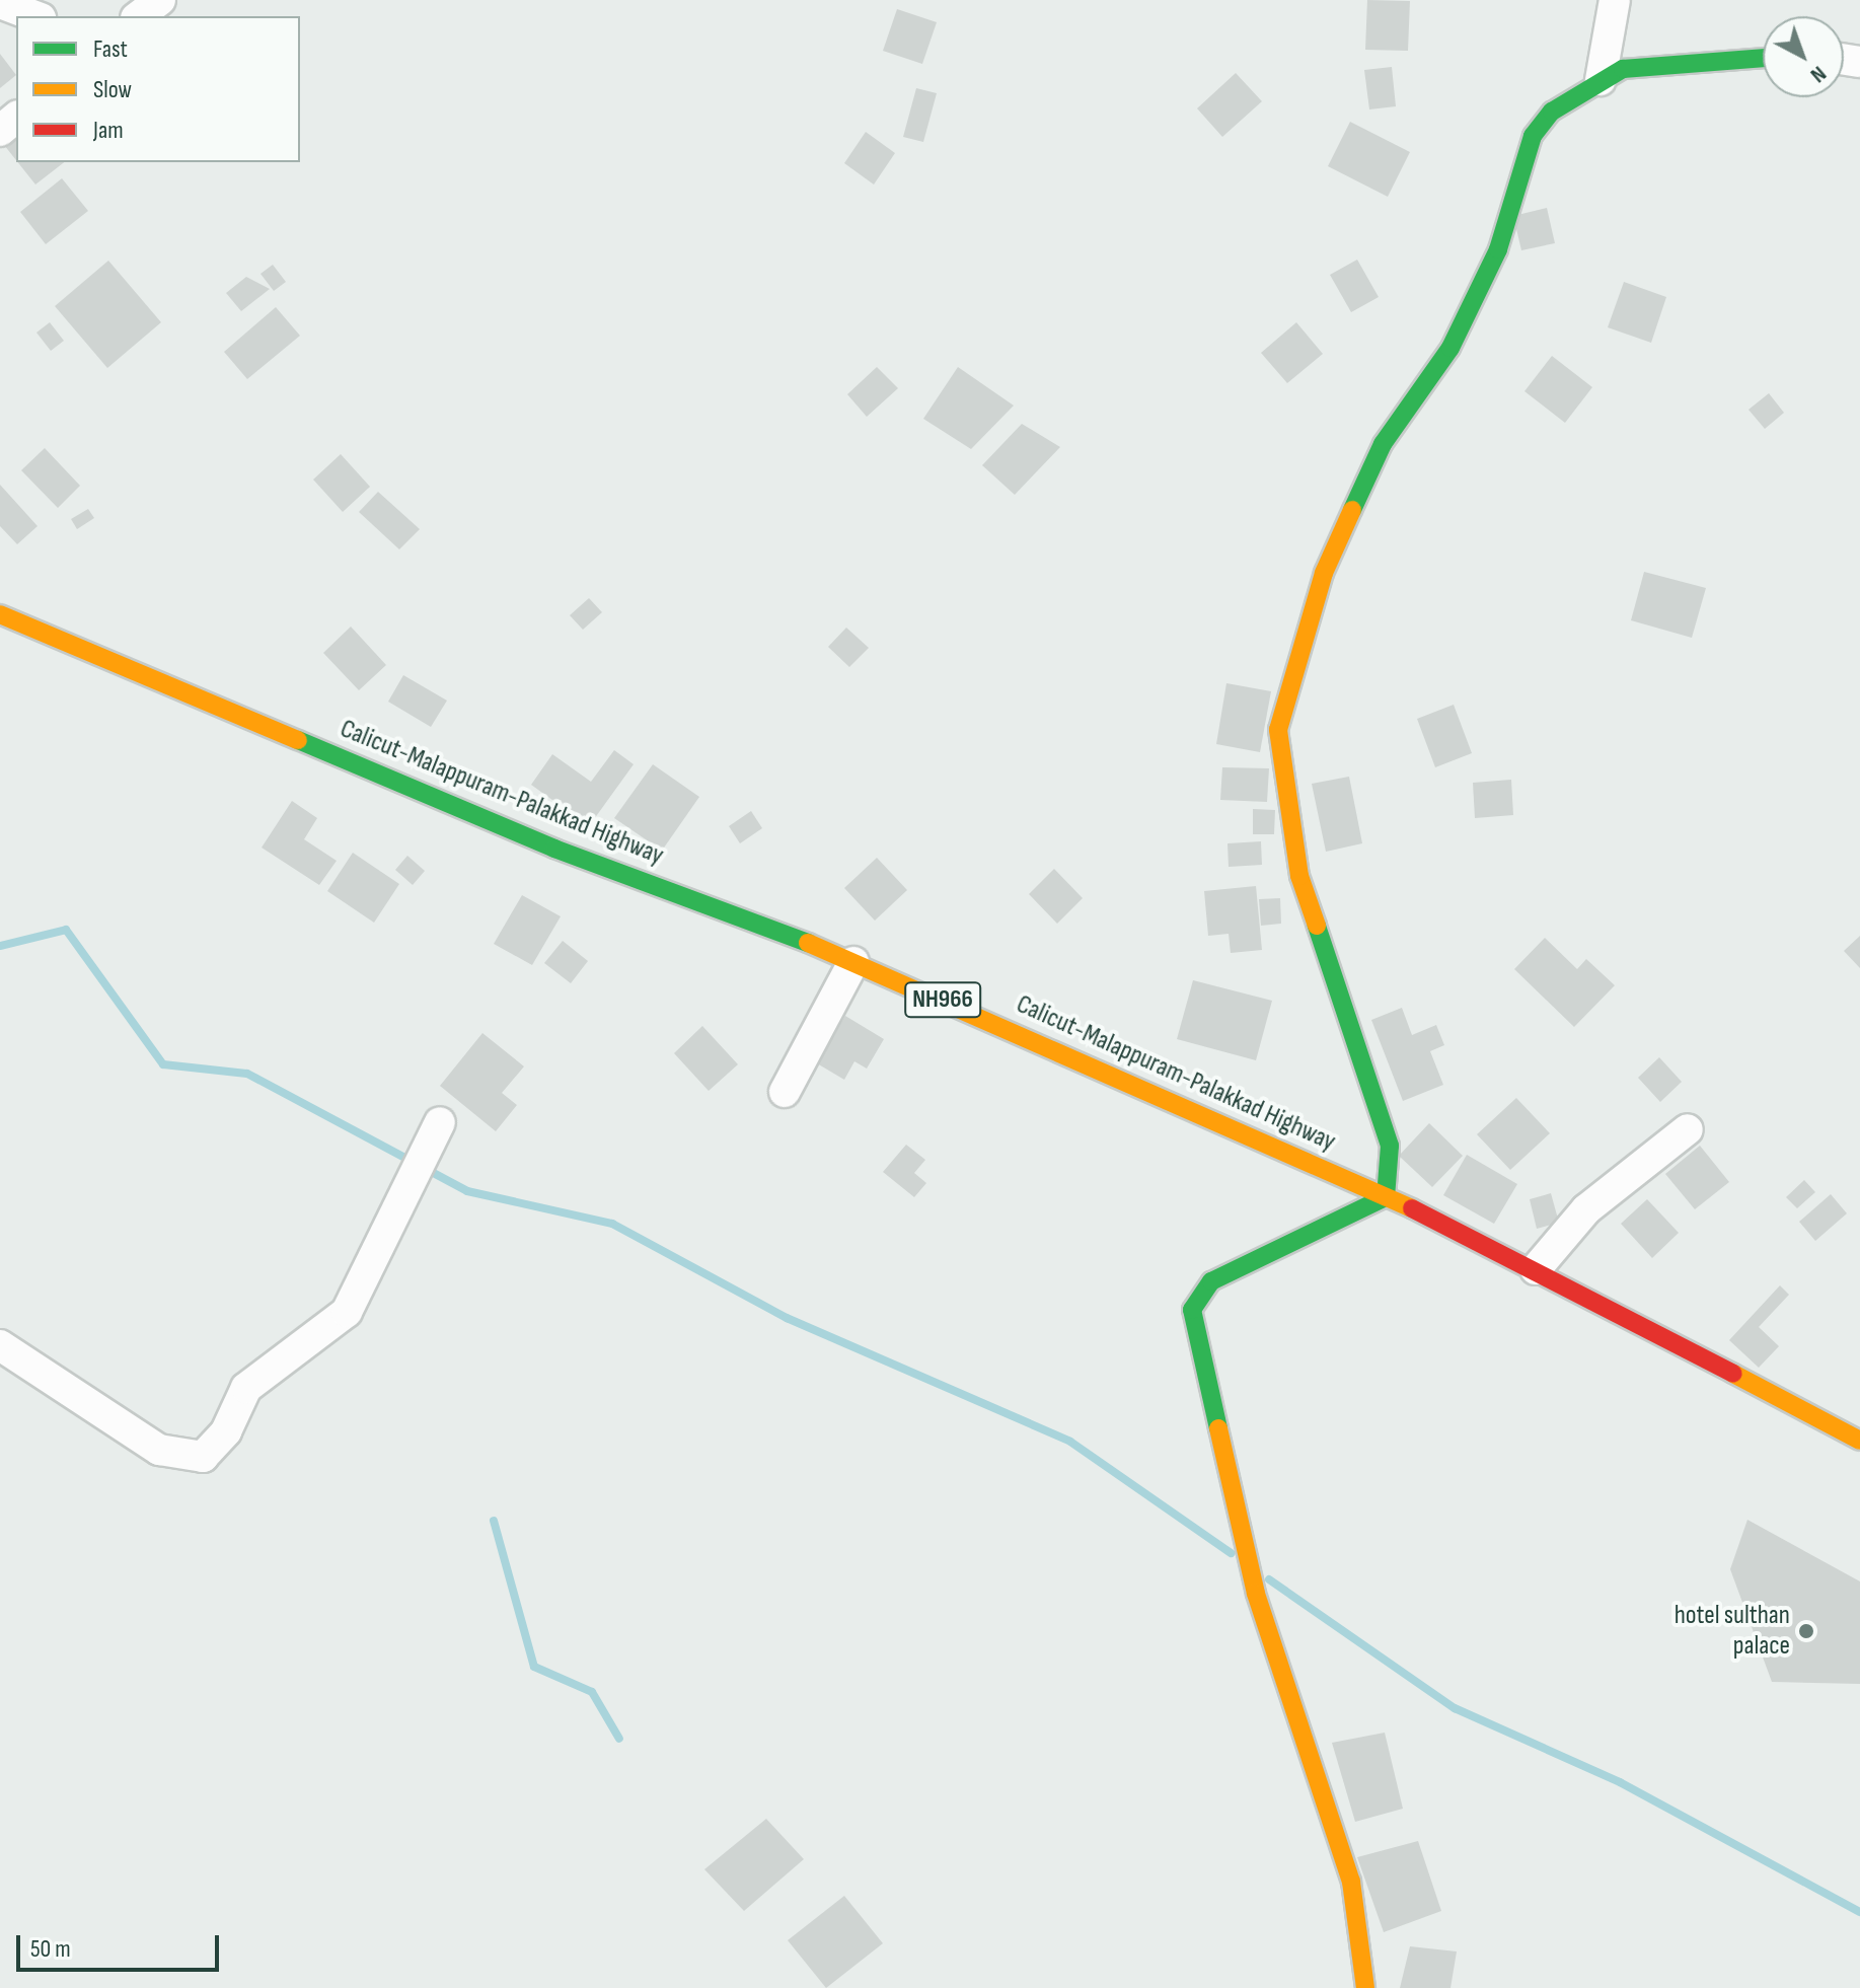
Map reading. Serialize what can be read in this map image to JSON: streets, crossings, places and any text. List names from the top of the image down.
{
  "streets": {
    "main road": ["Calicut-Malappuram-Palakkad Highway", "NH966"]
  },
  "places": ["hotel sulthan palace"],
  "legend": ["Fast", "Slow", "Jam"],
  "scale_bar": "50 m",
  "north": "bottom right"
}
